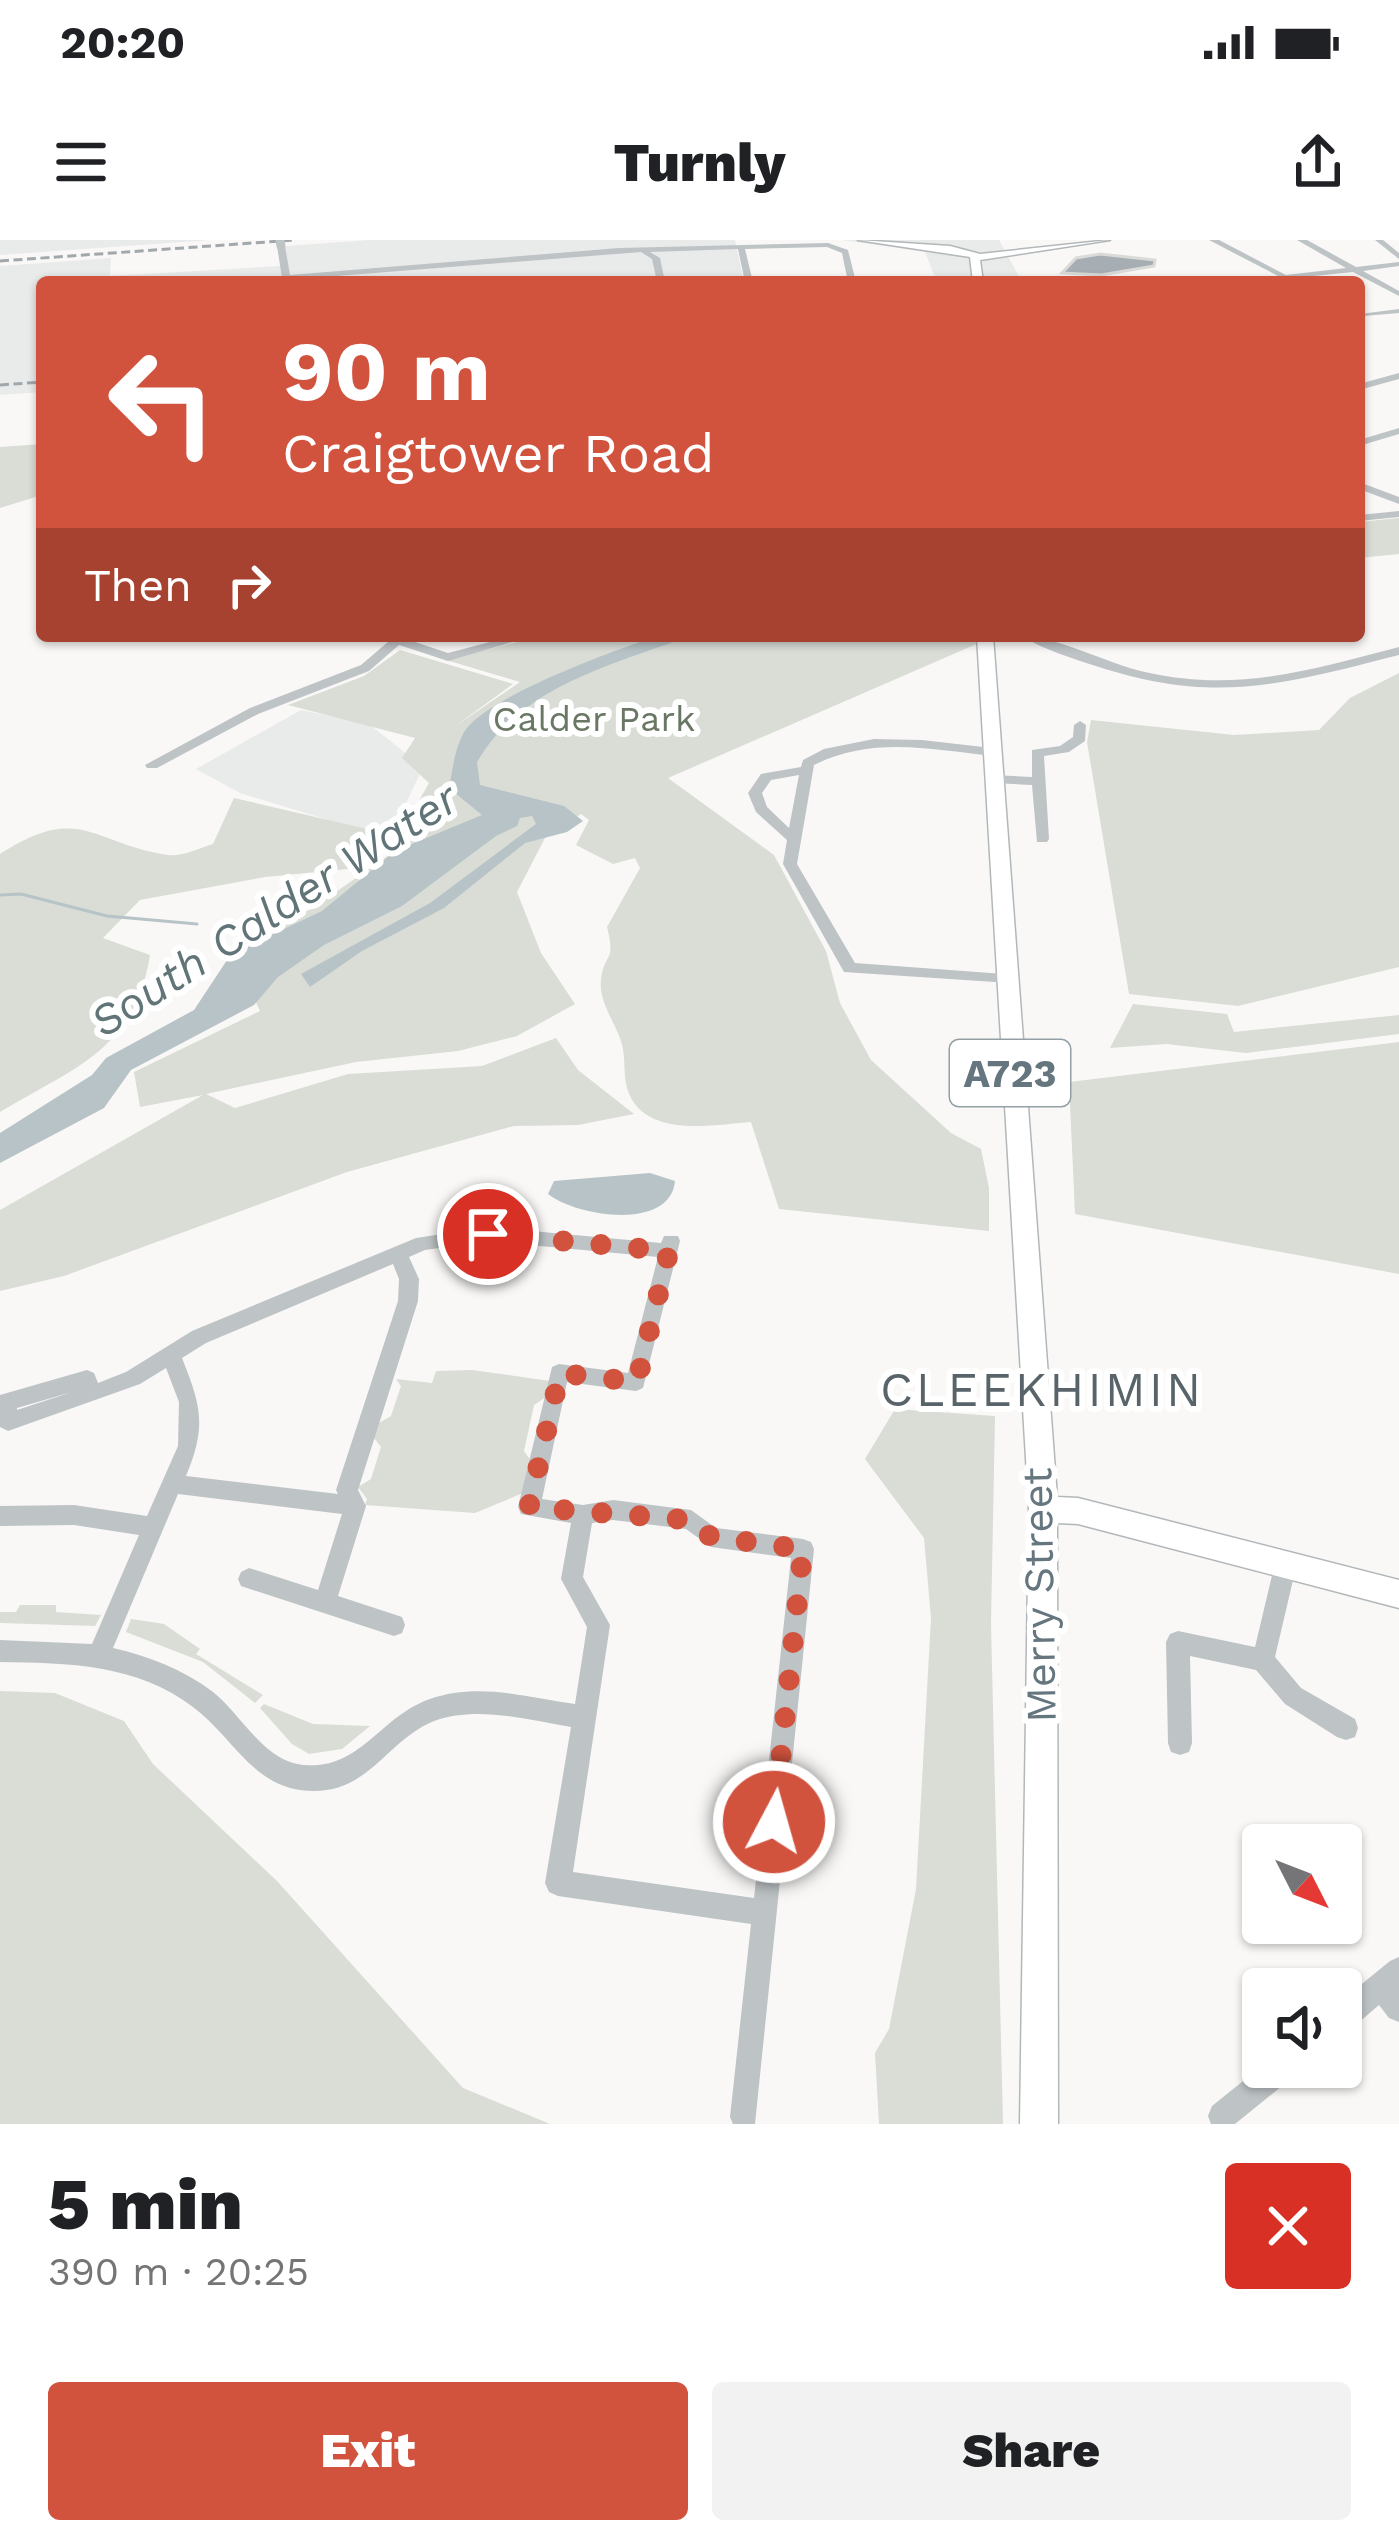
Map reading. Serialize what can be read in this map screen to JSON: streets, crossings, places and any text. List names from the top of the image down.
{
  "streets": {
    "main road": ["A723", "Merry Street"]
  },
  "districts": ["CLEEKHIMIN"],
  "water": ["South Calder Water"],
  "parks": ["Calder Park"],
  "north": "bottom right",
  "page": {
    "status": "20:20",
    "header": "Turnly",
    "turn": ["90 m", "Craigtower Road"],
    "then": "Then",
    "heading": ["5 min", "390 m · 20:25"],
    "buttons": ["Exit", "Share"]
  }
}
